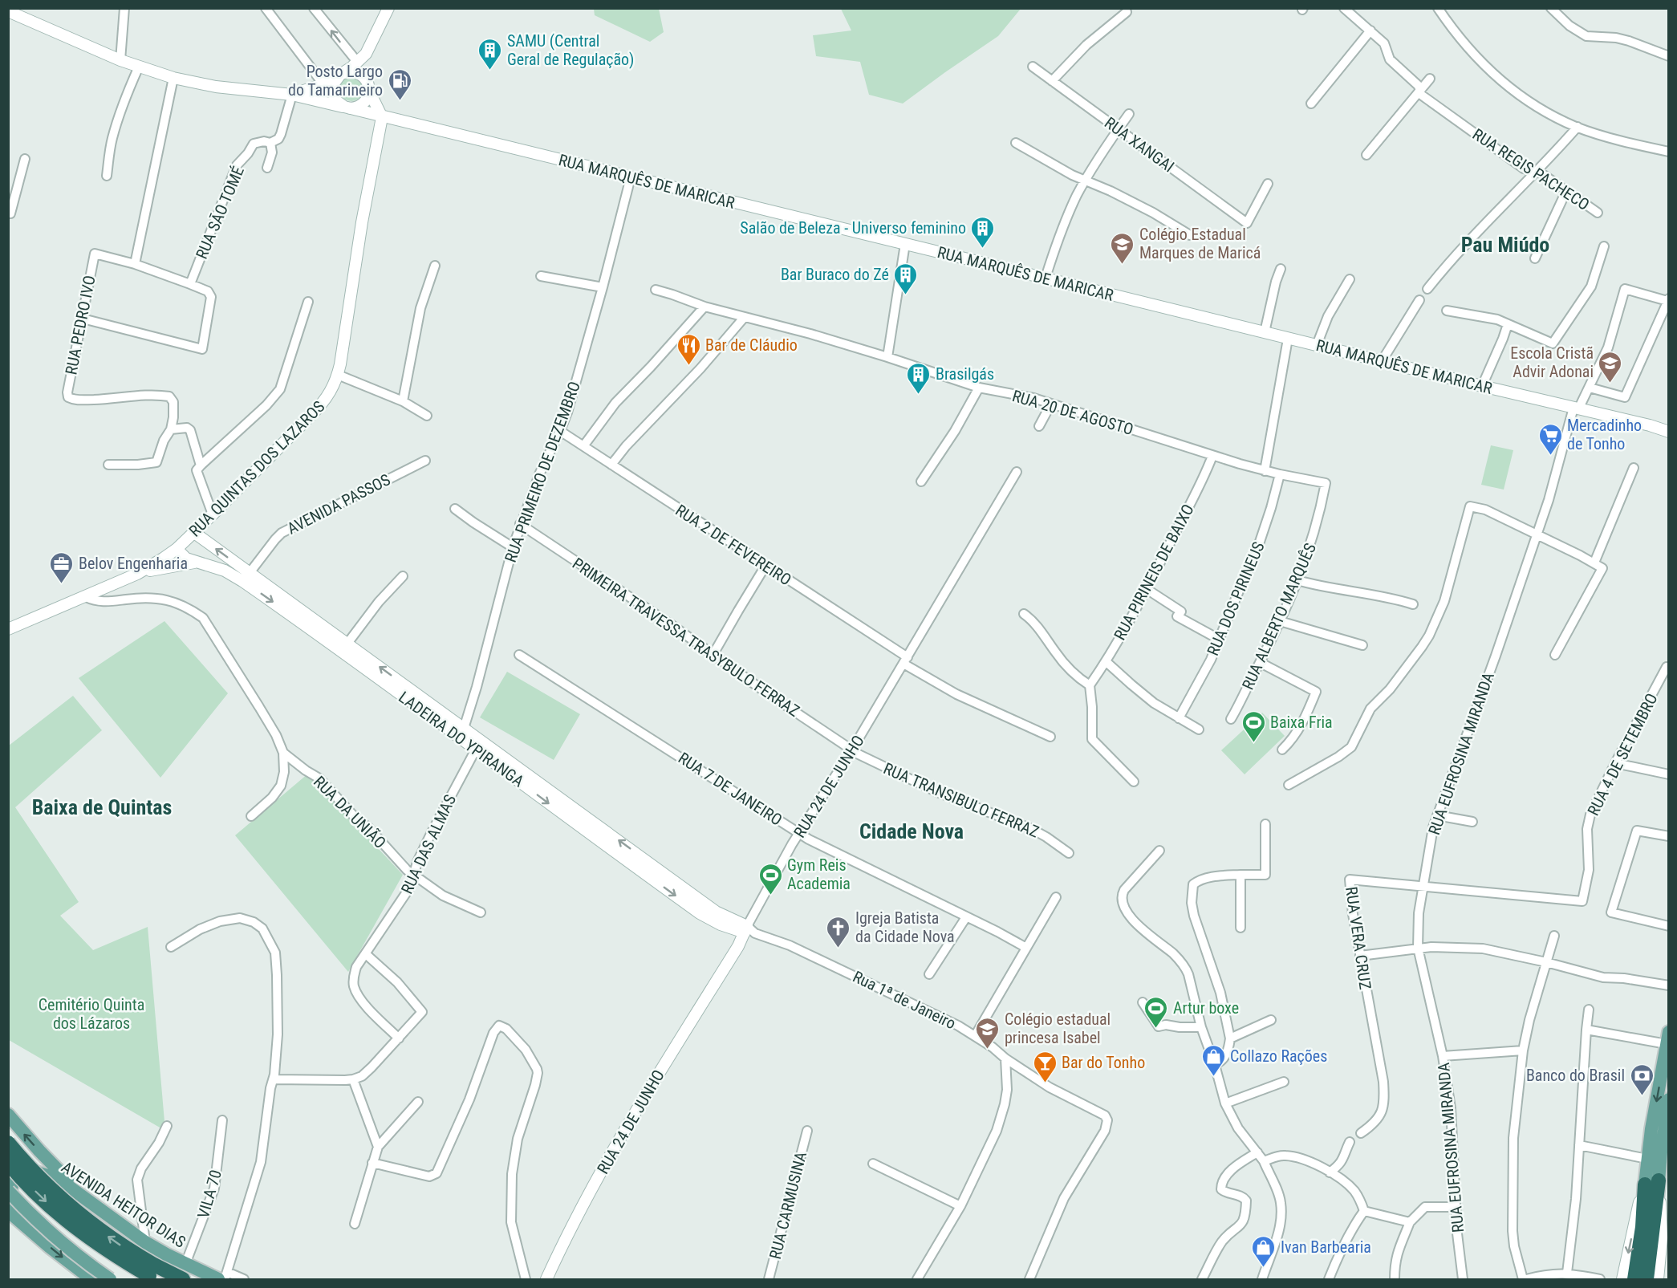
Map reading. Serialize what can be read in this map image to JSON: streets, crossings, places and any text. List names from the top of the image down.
{
  "streets": {
    "main road": [
      "RUA MARQUÊS DE MARICAR",
      "RUA QUINTAS DOS LAZAROS",
      "LADEIRA DO YPIRANGA",
      "RUA 24 DE JUNHO",
      "AVENIDA HEITOR DIAS"
    ],
    "street": [
      "RUA XANGAI",
      "RUA REGIS PACHECO",
      "RUA SĀO TOMÉ",
      "RUA PEDRO IVO",
      "RUA 20 DE AGOSTO",
      "RUA PRIMEIRO DE DEZEMBRO",
      "AVENIDA PASSOS",
      "RUA 2 DE FEVEREIRO",
      "RUA PIRINEIS DE BAIXO",
      "RUA DOS PIRINEUS",
      "RUA ALBERTO MARQUÊS",
      "PRIMEIRA TRAVESSA TRASYBULO FERRAZ",
      "RUA EUFROSINA MIRANDA",
      "RUA 4 DE SETEMBRO",
      "RUA 7 DE JANEIRO",
      "RUA TRANSIBULO FERRAZ",
      "RUA DA UNIÃO",
      "RUA DAS ALMAS",
      "RUA VERA CRUZ",
      "Rua 1ª de Janeiro",
      "VILA 70",
      "RUA CARMUSINA"
    ]
  },
  "crossings": [
    ["RUA MARQUÊS DE MARICAR", "RUA QUINTAS DOS LAZAROS"],
    ["RUA MARQUÊS DE MARICAR", "RUA PRIMEIRO DE DEZEMBRO"],
    ["RUA MARQUÊS DE MARICAR", "RUA EUFROSINA MIRANDA"],
    ["RUA 20 DE AGOSTO", "RUA PIRINEIS DE BAIXO"],
    ["RUA 20 DE AGOSTO", "RUA DOS PIRINEUS"],
    ["RUA 20 DE AGOSTO", "RUA ALBERTO MARQUÊS"],
    ["RUA QUINTAS DOS LAZAROS", "LADEIRA DO YPIRANGA"],
    ["RUA PRIMEIRO DE DEZEMBRO", "RUA 2 DE FEVEREIRO"],
    ["RUA PRIMEIRO DE DEZEMBRO", "PRIMEIRA TRAVESSA TRASYBULO FERRAZ"],
    ["RUA PRIMEIRO DE DEZEMBRO", "LADEIRA DO YPIRANGA"],
    ["AVENIDA PASSOS", "LADEIRA DO YPIRANGA"],
    ["RUA 2 DE FEVEREIRO", "RUA 24 DE JUNHO"],
    ["PRIMEIRA TRAVESSA TRASYBULO FERRAZ", "RUA 24 DE JUNHO"],
    ["PRIMEIRA TRAVESSA TRASYBULO FERRAZ", "RUA TRANSIBULO FERRAZ"],
    ["LADEIRA DO YPIRANGA", "RUA 24 DE JUNHO"],
    ["LADEIRA DO YPIRANGA", "RUA DAS ALMAS"],
    ["LADEIRA DO YPIRANGA", "Rua 1ª de Janeiro"],
    ["RUA EUFROSINA MIRANDA", "RUA VERA CRUZ"],
    ["RUA 4 DE SETEMBRO", "RUA VERA CRUZ"],
    ["RUA 24 DE JUNHO", "RUA 7 DE JANEIRO"],
    ["RUA 24 DE JUNHO", "RUA TRANSIBULO FERRAZ"],
    ["RUA 24 DE JUNHO", "Rua 1ª de Janeiro"],
    ["RUA DA UNIÃO", "RUA DAS ALMAS"],
    ["VILA 70", "AVENIDA HEITOR DIAS"]
  ],
  "districts": ["Pau Miúdo", "Baixa de Quintas", "Cidade Nova"],
  "parks": ["Cemitério Quinta dos Lázaros"],
  "places": {
    "building": [
      "SAMU (Central Geral de Regulação)",
      "Salão de Beleza - Universo feminino",
      "Bar Buraco do Zé",
      "Brasilgás"
    ],
    "fuel station": ["Posto Largo do Tamarineiro"],
    "school or university": ["Colégio Estadual Marques de Maricá", "Escola Cristã Advir Adonai", "Colégio estadual princesa Isabel"],
    "restaurant": ["Bar de Cláudio"],
    "supermarket": ["Mercadinho de Tonho"],
    "office": ["Belov Engenharia"],
    "sports": ["Baixa Fria", "Gym Reis Academia", "Artur boxe"],
    "church": ["Igreja Batista da Cidade Nova"],
    "shop": ["Collazo Rações", "Ivan Barbearia"],
    "bar": ["Bar do Tonho"],
    "bank": ["Banco do Brasil"]
  }
}
